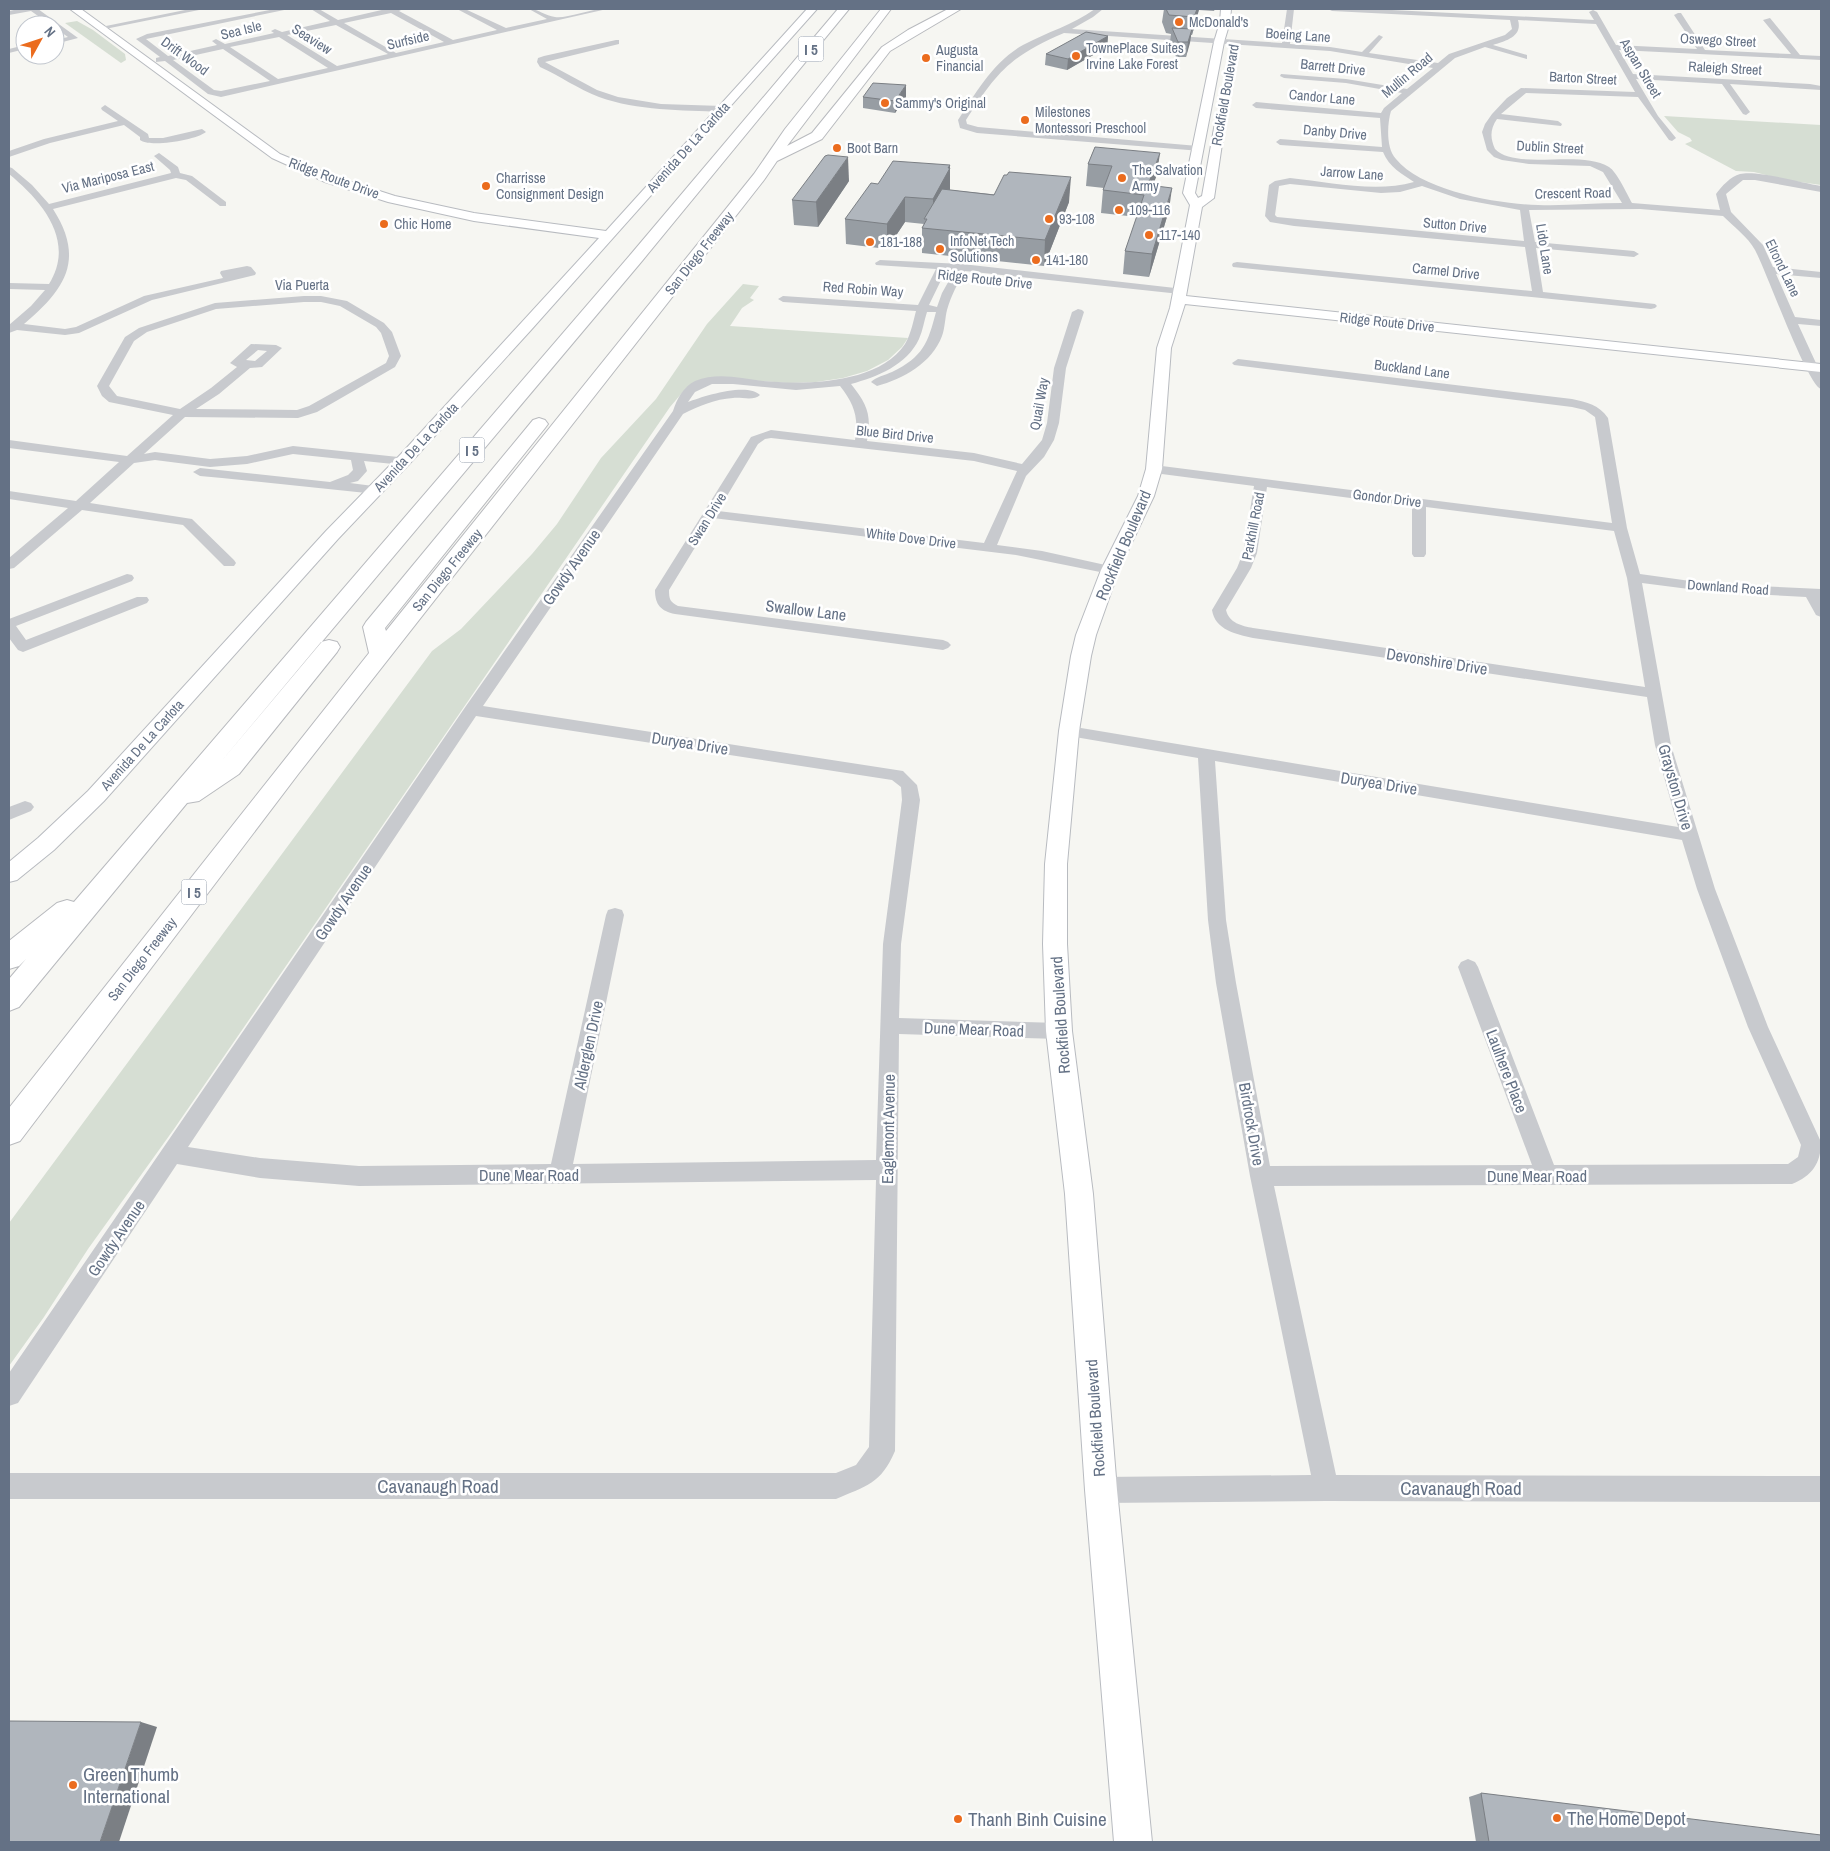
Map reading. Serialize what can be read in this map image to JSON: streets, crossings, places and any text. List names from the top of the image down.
{
  "streets": {
    "highway": ["I 5", "San Diego Freeway"],
    "main road": ["Rockfield Boulevard", "Avenida De La Carlota", "Ridge Route Drive"],
    "street": [
      "Sea Isle",
      "Boeing Lane",
      "Seaview",
      "Surfside",
      "Oswego Street",
      "Drift Wood",
      "Barrett Drive",
      "Aspan Street",
      "Raleigh Street",
      "Mullin Road",
      "Barton Street",
      "Candor Lane",
      "Danby Drive",
      "Dublin Street",
      "Jarrow Lane",
      "Via Mariposa East",
      "Crescent Road",
      "Sutton Drive",
      "Lido Lane",
      "Elrond Lane",
      "Carmel Drive",
      "Via Puerta",
      "Red Robin Way",
      "Buckland Lane",
      "Quail Way",
      "Blue Bird Drive",
      "Gondor Drive",
      "Swan Drive",
      "Parkhill Road",
      "White Dove Drive",
      "Gowdy Avenue",
      "Downland Road",
      "Swallow Lane",
      "Devonshire Drive",
      "Duryea Drive",
      "Grayston Drive",
      "Dune Mear Road",
      "Alderglen Drive",
      "Laulhere Place",
      "Birdrock Drive",
      "Eaglemont Avenue",
      "Cavanaugh Road"
    ]
  },
  "crossings": [
    ["Sea Isle", "Seaview"],
    ["Sea Isle", "Drift Wood"],
    ["Sea Isle", "Ridge Route Drive"],
    ["Boeing Lane", "Mullin Road"],
    ["Boeing Lane", "Rockfield Boulevard"],
    ["Seaview", "Surfside"],
    ["Surfside", "Drift Wood"],
    ["Oswego Street", "Aspan Street"],
    ["Barrett Drive", "Mullin Road"],
    ["Aspan Street", "Raleigh Street"],
    ["Aspan Street", "Barton Street"],
    ["Mullin Road", "Candor Lane"],
    ["Mullin Road", "Danby Drive"],
    ["Barton Street", "Dublin Street"],
    ["Rockfield Boulevard", "Ridge Route Drive"],
    ["Rockfield Boulevard", "Gondor Drive"],
    ["Rockfield Boulevard", "White Dove Drive"],
    ["Rockfield Boulevard", "Duryea Drive"],
    ["Rockfield Boulevard", "Dune Mear Road"],
    ["Rockfield Boulevard", "Cavanaugh Road"],
    ["Avenida De La Carlota", "Ridge Route Drive"],
    ["Dublin Street", "Crescent Road"],
    ["Jarrow Lane", "Crescent Road"],
    ["Jarrow Lane", "Sutton Drive"],
    ["Ridge Route Drive", "Elrond Lane"],
    ["Ridge Route Drive", "Gowdy Avenue"],
    ["Crescent Road", "Lido Lane"],
    ["Crescent Road", "Elrond Lane"],
    ["Sutton Drive", "Lido Lane"],
    ["Lido Lane", "Carmel Drive"],
    ["Red Robin Way", "Gowdy Avenue"],
    ["Buckland Lane", "Grayston Drive"],
    ["Quail Way", "Blue Bird Drive"],
    ["Quail Way", "White Dove Drive"],
    ["Blue Bird Drive", "Swan Drive"],
    ["Gondor Drive", "Parkhill Road"],
    ["Gondor Drive", "Grayston Drive"],
    ["Swan Drive", "White Dove Drive"],
    ["Swan Drive", "Swallow Lane"],
    ["Parkhill Road", "Devonshire Drive"],
    ["Gowdy Avenue", "Duryea Drive"],
    ["Gowdy Avenue", "Dune Mear Road"],
    ["Downland Road", "Grayston Drive"],
    ["Devonshire Drive", "Grayston Drive"],
    ["Duryea Drive", "Grayston Drive"],
    ["Duryea Drive", "Birdrock Drive"],
    ["Duryea Drive", "Eaglemont Avenue"],
    ["Grayston Drive", "Dune Mear Road"],
    ["Dune Mear Road", "Alderglen Drive"],
    ["Dune Mear Road", "Laulhere Place"],
    ["Dune Mear Road", "Birdrock Drive"],
    ["Dune Mear Road", "Eaglemont Avenue"],
    ["Birdrock Drive", "Cavanaugh Road"],
    ["Eaglemont Avenue", "Cavanaugh Road"]
  ],
  "places": [
    "McDonald's",
    "TownePlace Suites Irvine Lake Forest",
    "Augusta Financial",
    "Sammy's Original",
    "Milestones Montessori Preschool",
    "Boot Barn",
    "The Salvation Army",
    "Charrisse Consignment Design",
    "109-116",
    "93-108",
    "Chic Home",
    "117-140",
    "181-188",
    "InfoNet Tech Solutions",
    "141-180",
    "Green Thumb International",
    "The Home Depot",
    "Thanh Binh Cuisine"
  ],
  "north": "top right"
}
